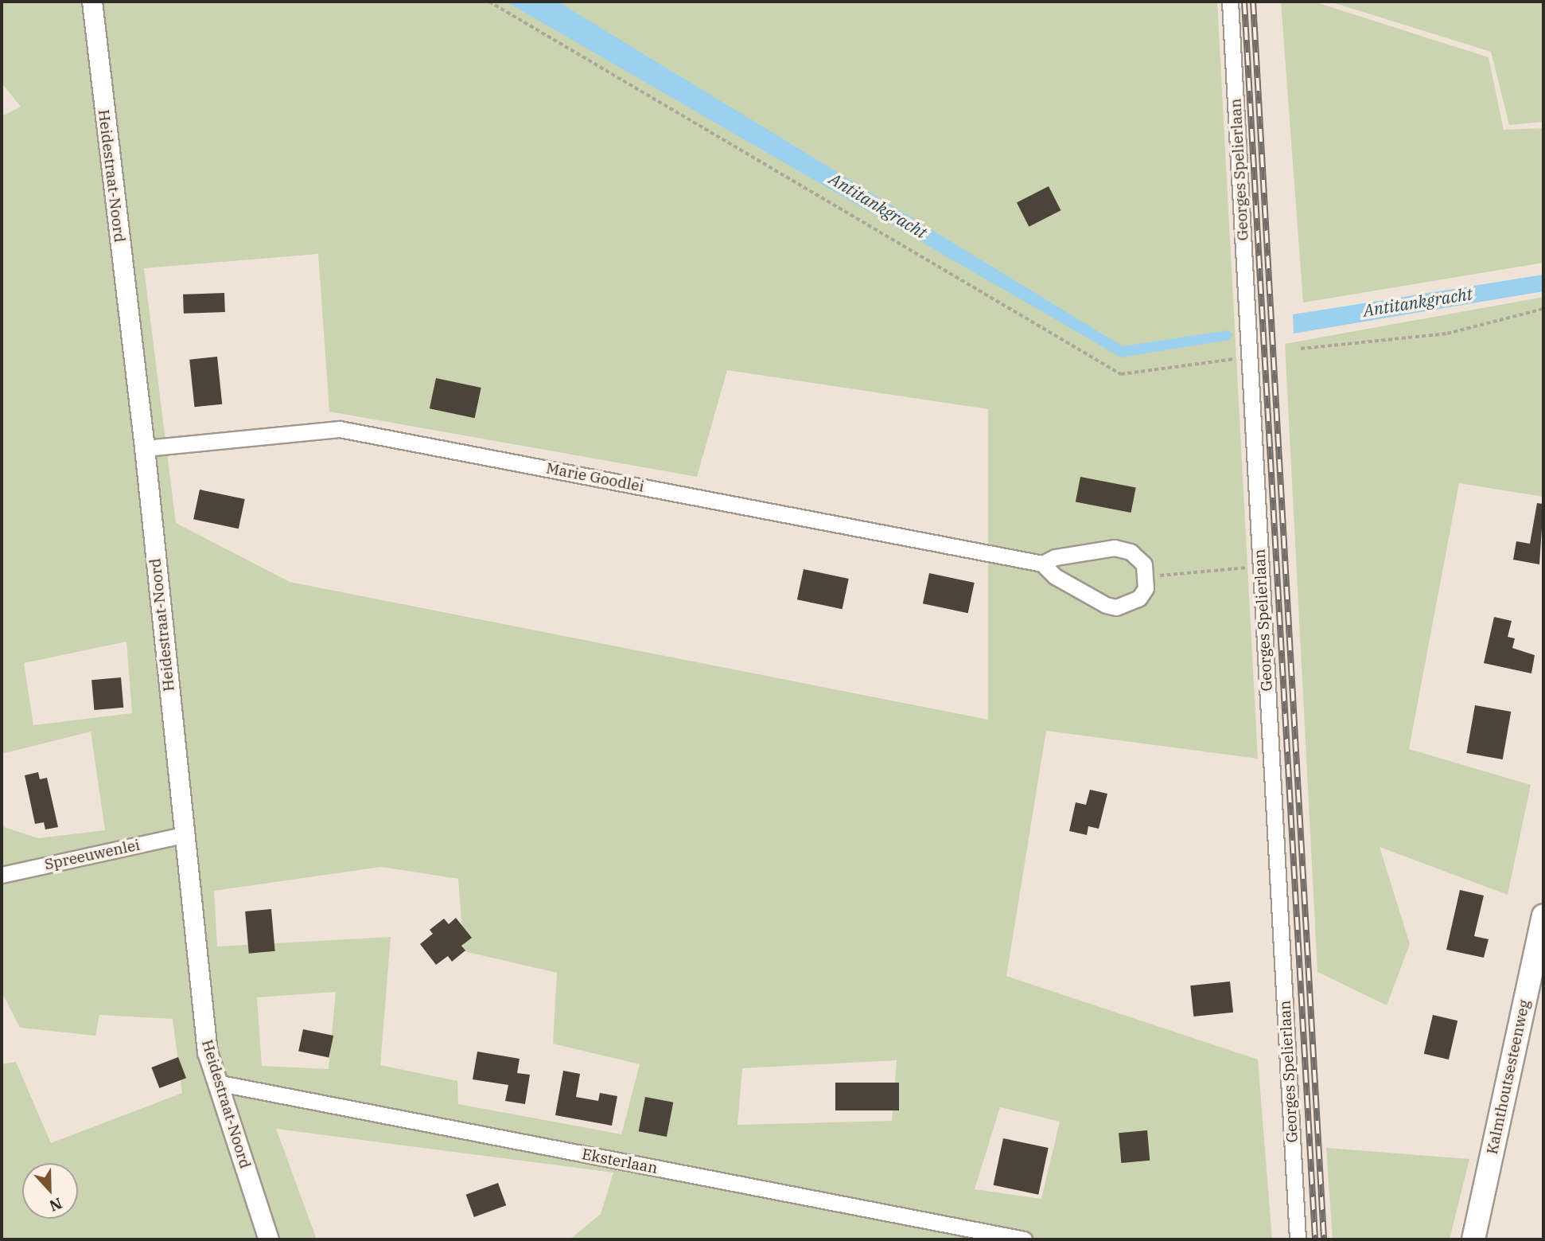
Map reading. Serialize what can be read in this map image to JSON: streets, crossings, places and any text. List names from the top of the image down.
{
  "streets": {
    "main road": ["Kalmthoutsesteenweg"],
    "street": [
      "Georges Spelierlaan",
      "Heidestraat-Noord",
      "Marie Goodlei",
      "Spreeuwenlei",
      "Eksterlaan"
    ]
  },
  "crossings": [
    ["Heidestraat-Noord", "Marie Goodlei"],
    ["Heidestraat-Noord", "Spreeuwenlei"],
    ["Heidestraat-Noord", "Eksterlaan"]
  ],
  "water": ["Antitankgracht"],
  "north": "bottom"
}
